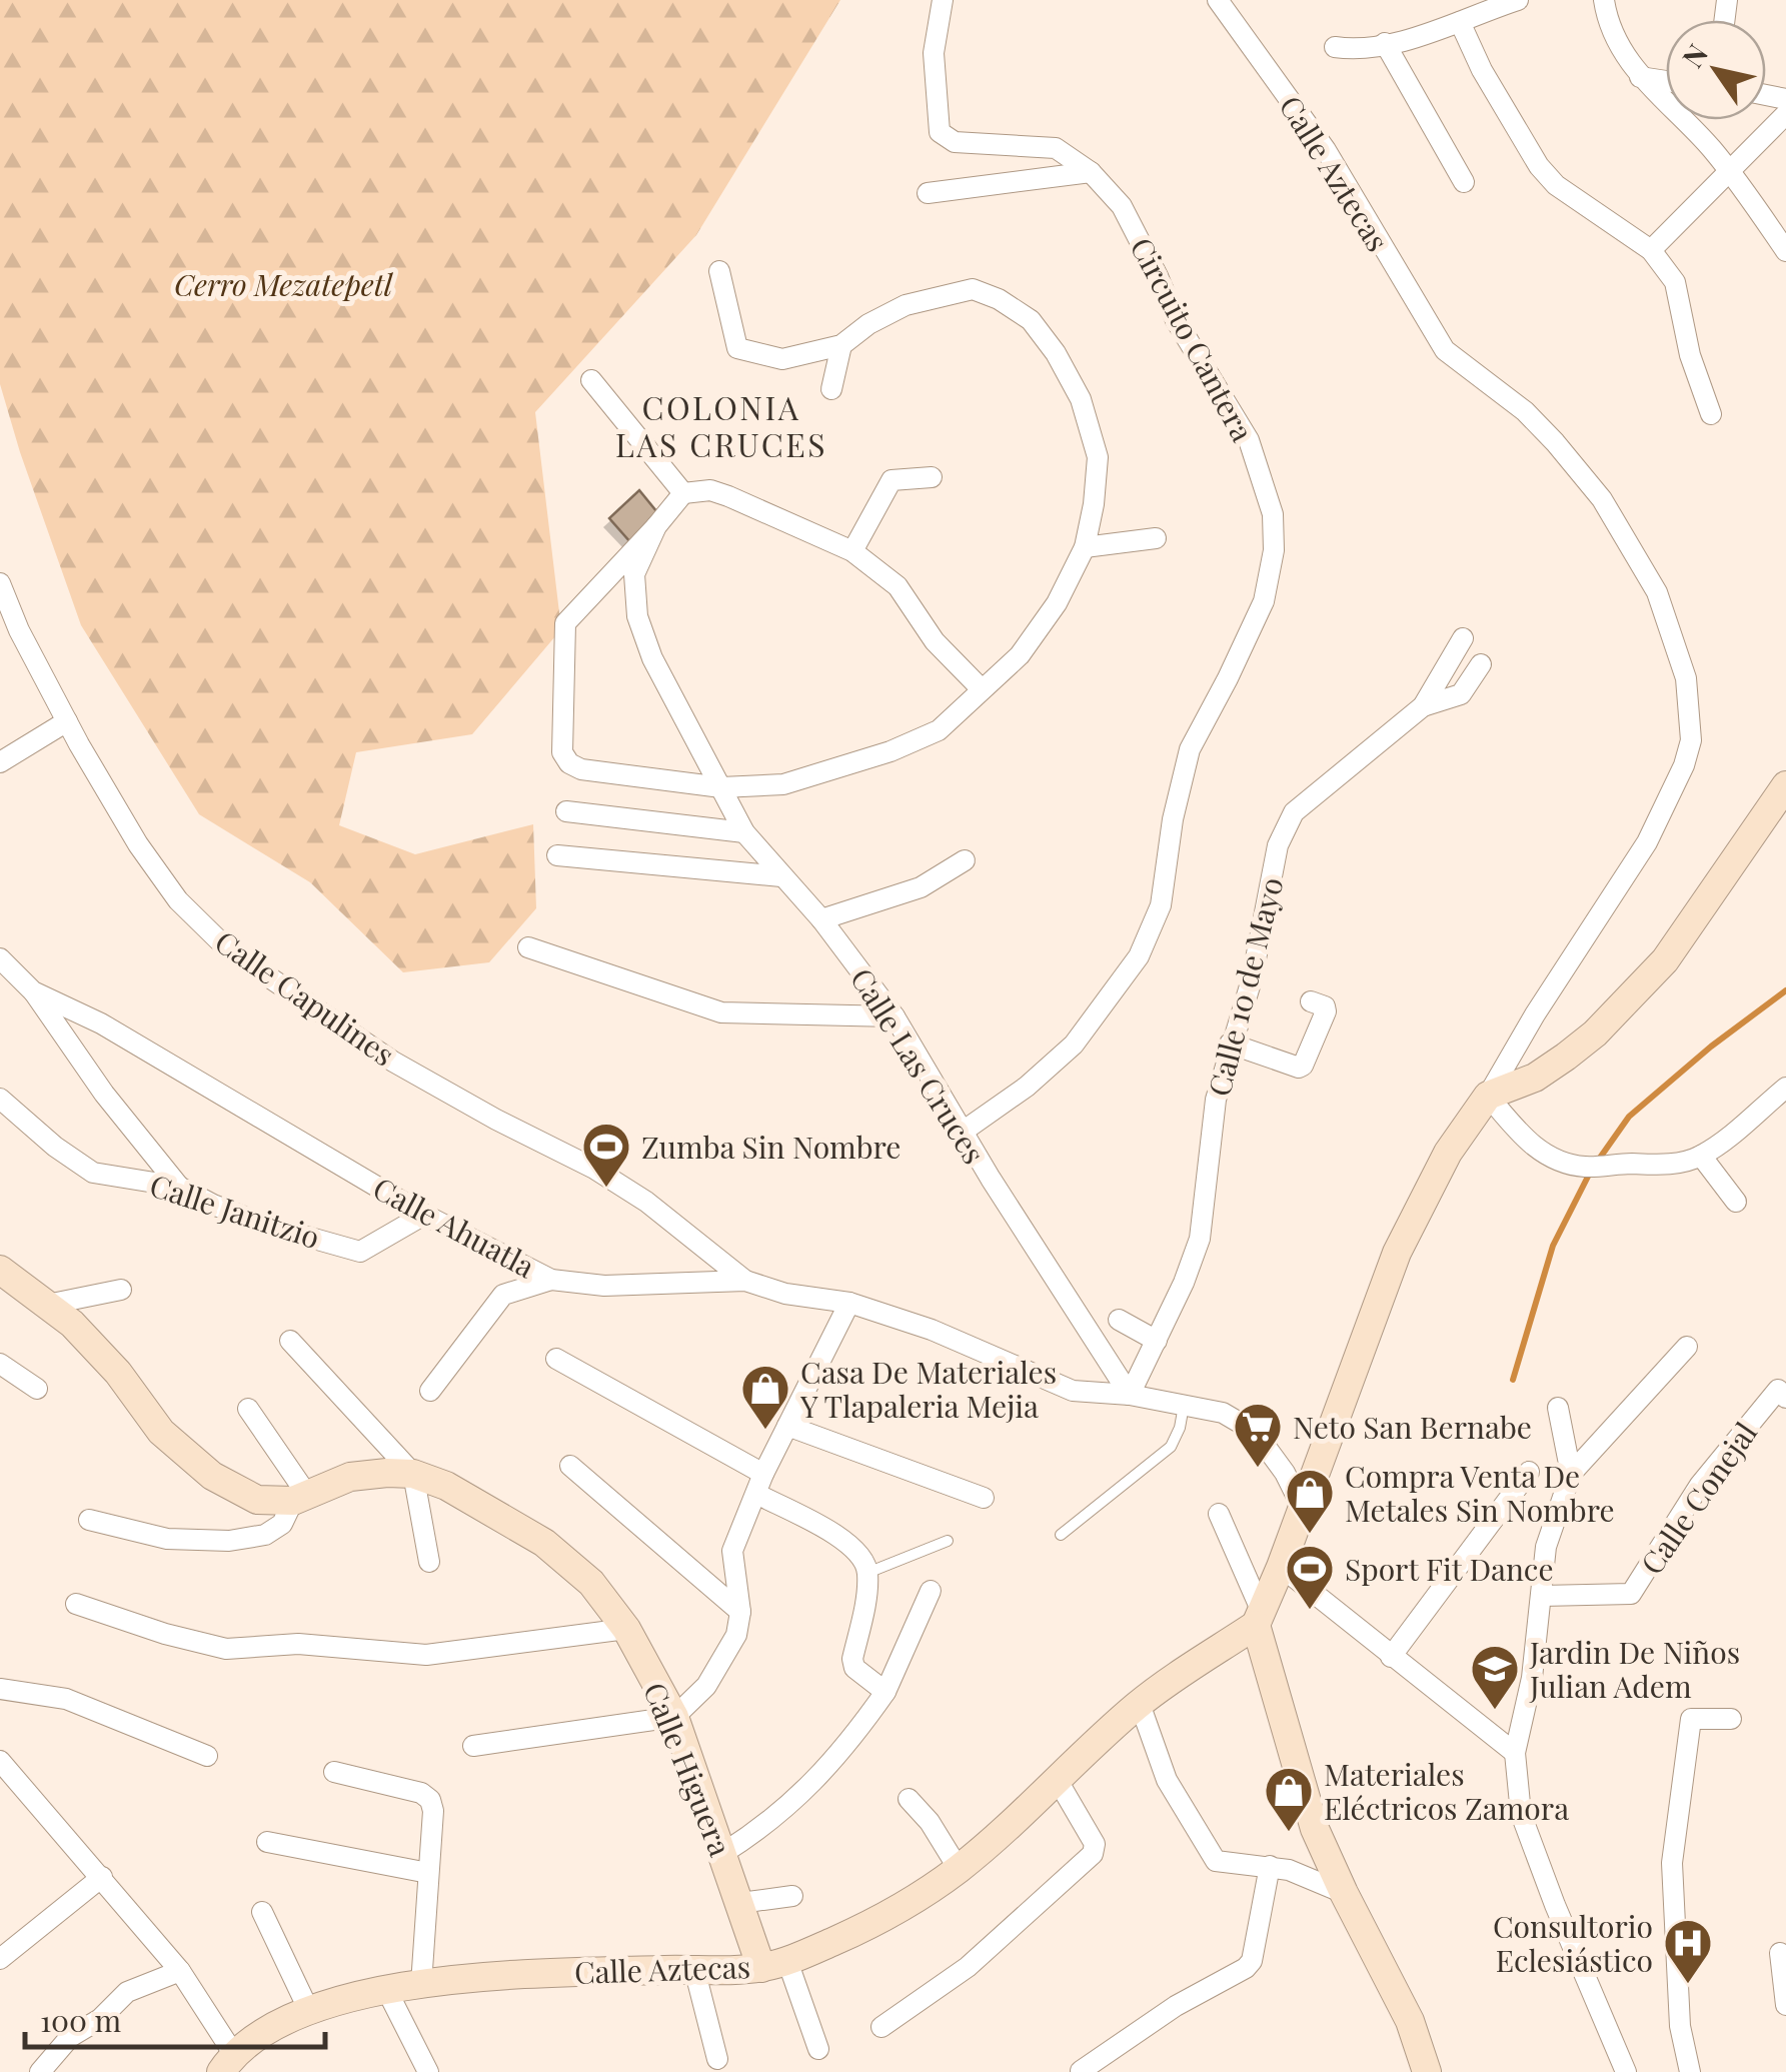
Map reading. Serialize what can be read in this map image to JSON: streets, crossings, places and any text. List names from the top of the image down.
{
  "streets": {
    "street": [
      "Calle Aztecas",
      "Circuito Cantera",
      "Calle 10 de Mayo",
      "Calle Capulines",
      "Calle Las Cruces",
      "Calle Janitzio",
      "Calle Ahuatla",
      "Calle Conejal",
      "Calle Higuera"
    ]
  },
  "crossings": [
    ["Calle Aztecas", "Calle Higuera"],
    ["Circuito Cantera", "Calle Las Cruces"],
    ["Calle 10 de Mayo", "Calle Las Cruces"],
    ["Calle 10 de Mayo", "Calle Ahuatla"],
    ["Calle Capulines", "Calle Ahuatla"],
    ["Calle Las Cruces", "Calle Ahuatla"],
    ["Calle Janitzio", "Calle Ahuatla"]
  ],
  "districts": ["COLONIA LAS CRUCES"],
  "parks": ["Cerro Mezatepetl"],
  "places": {
    "sports": ["Zumba Sin Nombre", "Sport Fit Dance"],
    "shop": ["Casa De Materiales Y Tlapaleria Mejia", "Compra Venta De Metales Sin Nombre", "Materiales Eléctricos Zamora"],
    "supermarket": ["Neto San Bernabe"],
    "school or university": ["Jardin De Niños Julian Adem"],
    "hospital": ["Consultorio Eclesiástico"]
  },
  "scale_bar": "100 m",
  "north": "top left"
}
